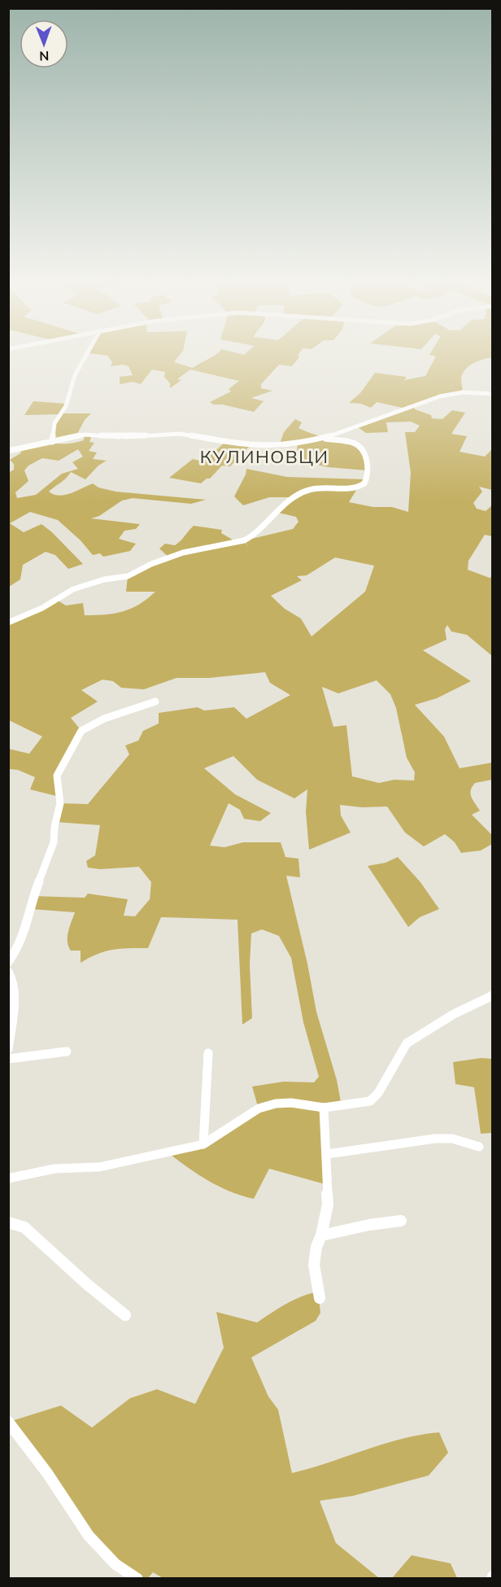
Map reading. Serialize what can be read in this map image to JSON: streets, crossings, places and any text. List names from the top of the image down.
{
  "districts": ["КУЛИНОВЦИ"],
  "north": "bottom"
}
